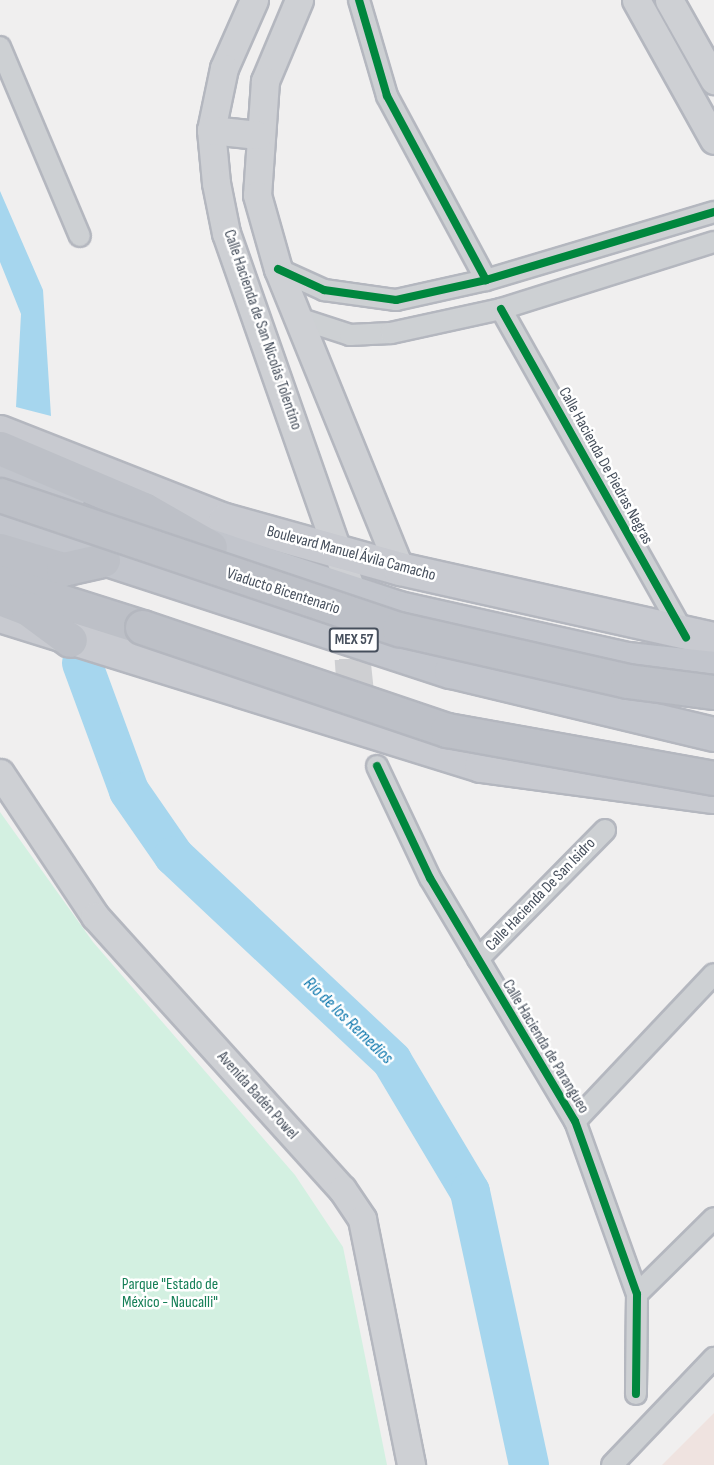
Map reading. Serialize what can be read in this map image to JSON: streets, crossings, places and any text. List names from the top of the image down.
{
  "streets": {
    "highway": ["Boulevard Manuel Ávila Camacho", "Viaducto Bicentenario", "MEX 57"],
    "main road": ["Calle Hacienda de San Nicolás Tolentino", "Avenida Badén Powel"],
    "street": ["Calle Hacienda De Piedras Negras", "Calle Hacienda De San Isidro", "Calle Hacienda de Parangueo"]
  },
  "crossings": [
    ["Calle Hacienda de San Nicolás Tolentino", "Boulevard Manuel Ávila Camacho"],
    ["Calle Hacienda De Piedras Negras", "Boulevard Manuel Ávila Camacho"],
    ["Calle Hacienda De San Isidro", "Calle Hacienda de Parangueo"]
  ],
  "water": ["Río de los Remedios"],
  "parks": ["Parque \"Estado de México - Naucalli\""]
}
